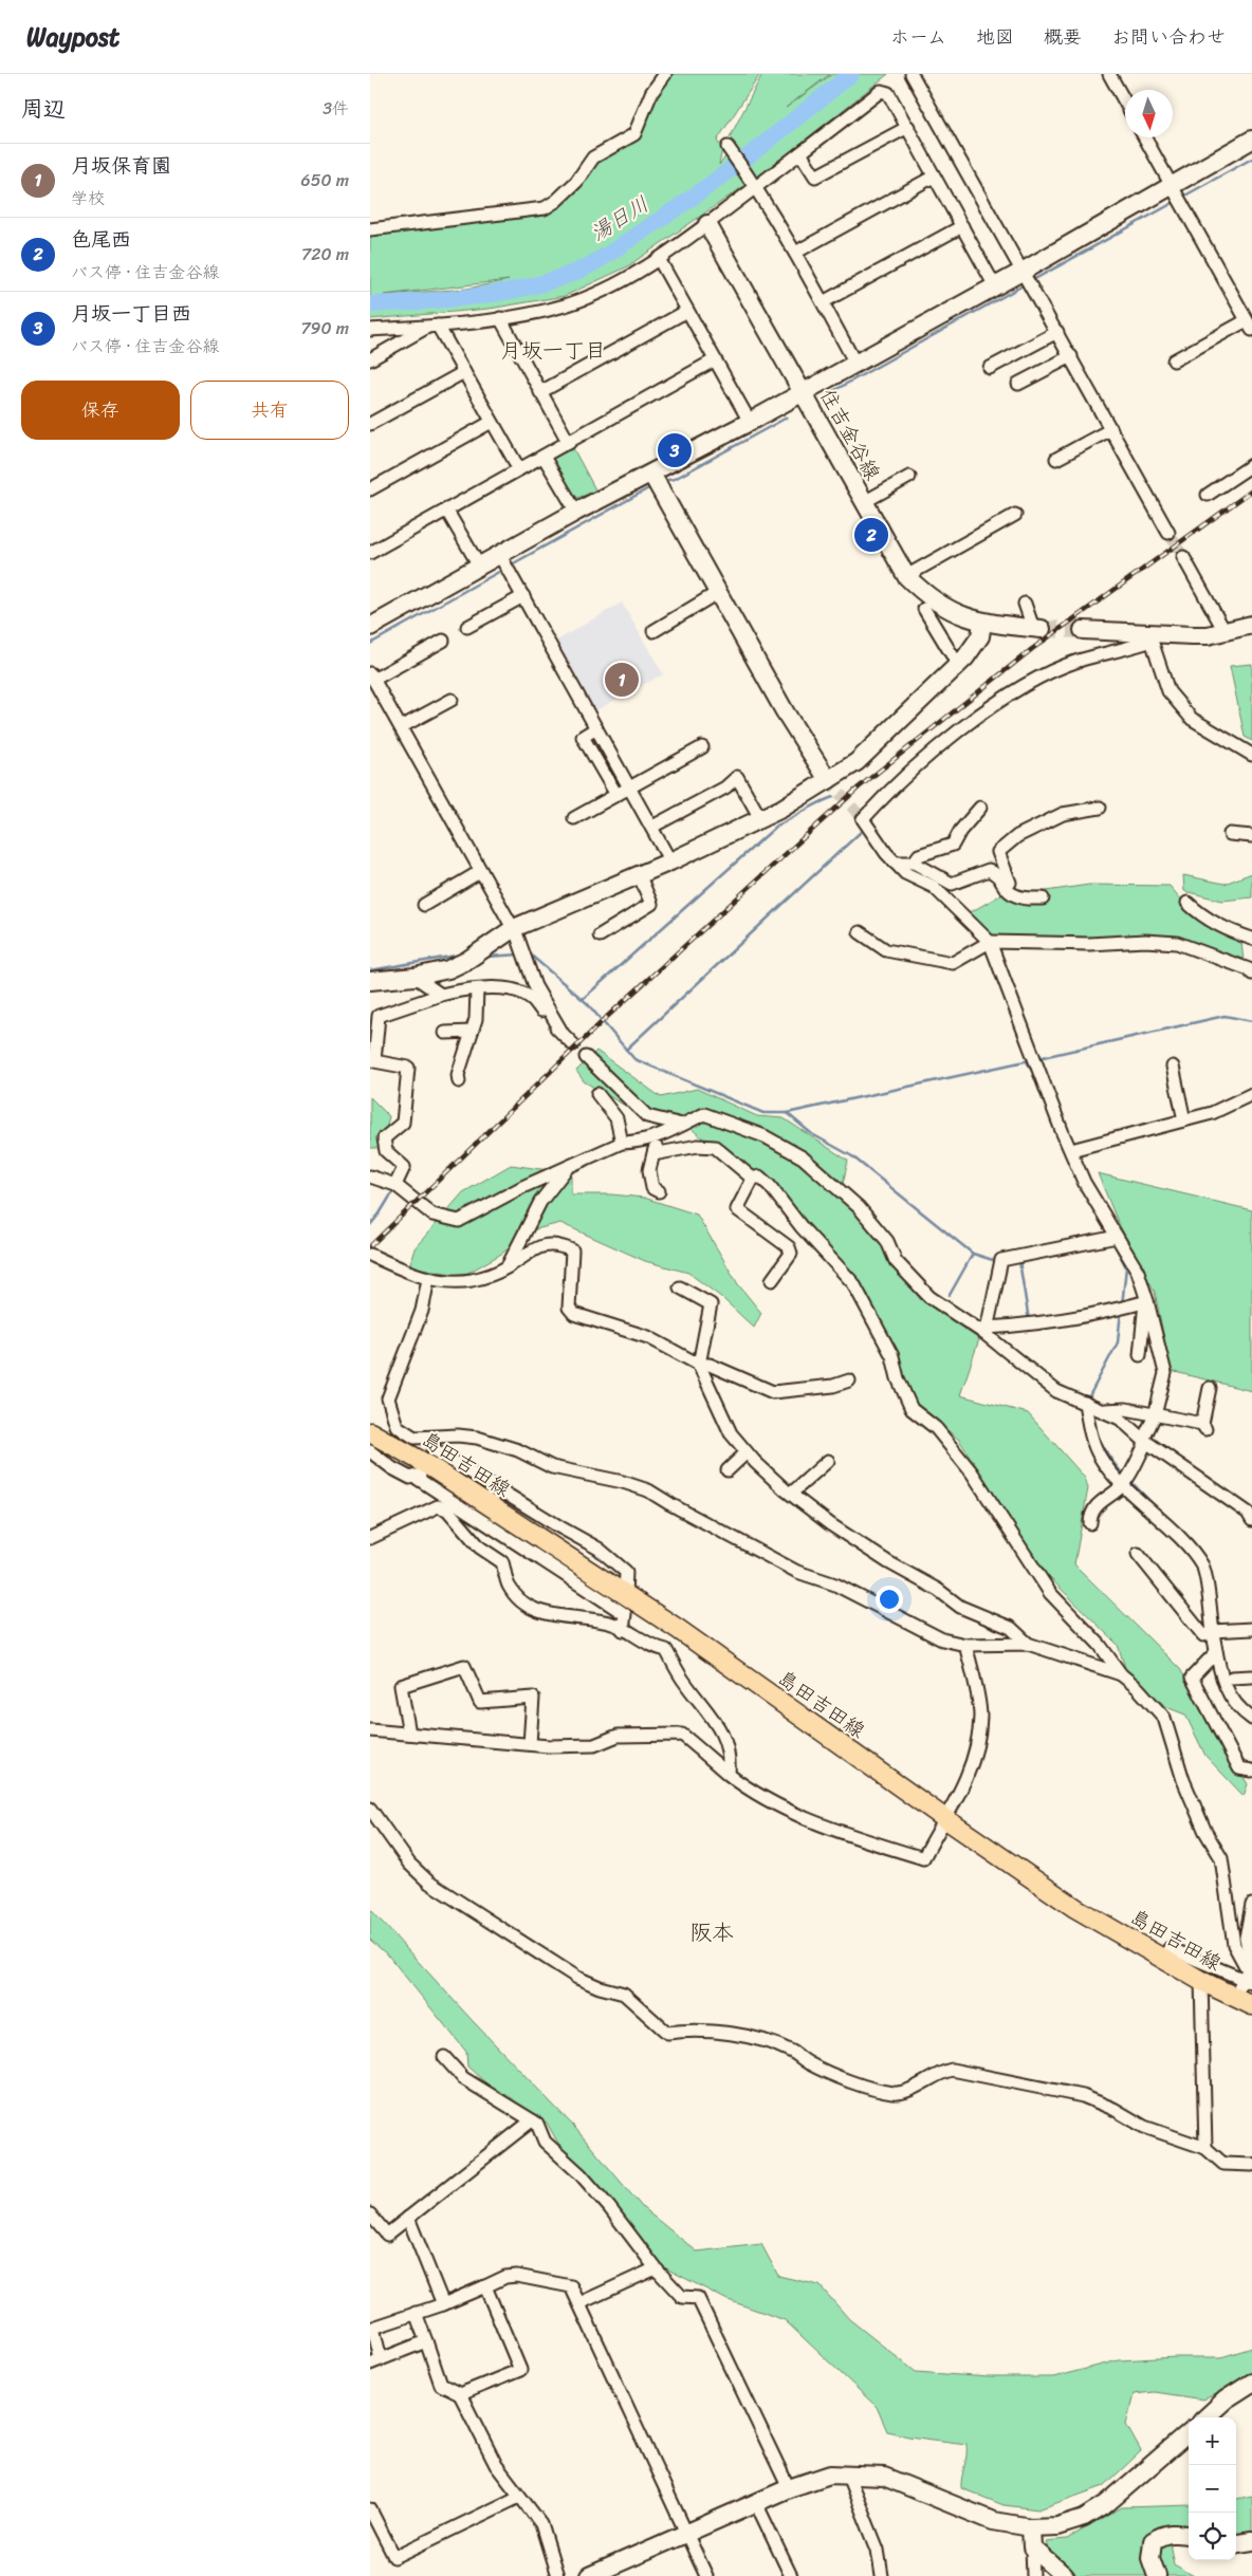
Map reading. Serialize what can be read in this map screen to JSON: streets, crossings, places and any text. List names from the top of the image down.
{
  "streets": {
    "main road": ["島田吉田線"],
    "street": ["住吉金谷線"]
  },
  "districts": ["月坂一丁目", "阪本"],
  "water": ["湯日川"],
  "north": "bottom",
  "page": {
    "header": "Waypost",
    "nav": [
      "ホーム",
      "地図",
      "概要",
      "お問い合わせ"
    ],
    "heading": ["周辺", "3件"],
    "list": [
      {
        "mark": "1",
        "name": "月坂保育園",
        "note": "学校",
        "value": "650 m"
      },
      {
        "mark": "2",
        "name": "色尾西",
        "note": "バス停 · 住吉金谷線",
        "value": "720 m"
      },
      {
        "mark": "3",
        "name": "月坂一丁目西",
        "note": "バス停 · 住吉金谷線",
        "value": "790 m"
      }
    ],
    "buttons": ["保存", "共有"],
    "pins": ["3", "2", "1"],
    "map_buttons": ["+", "−"]
  }
}
